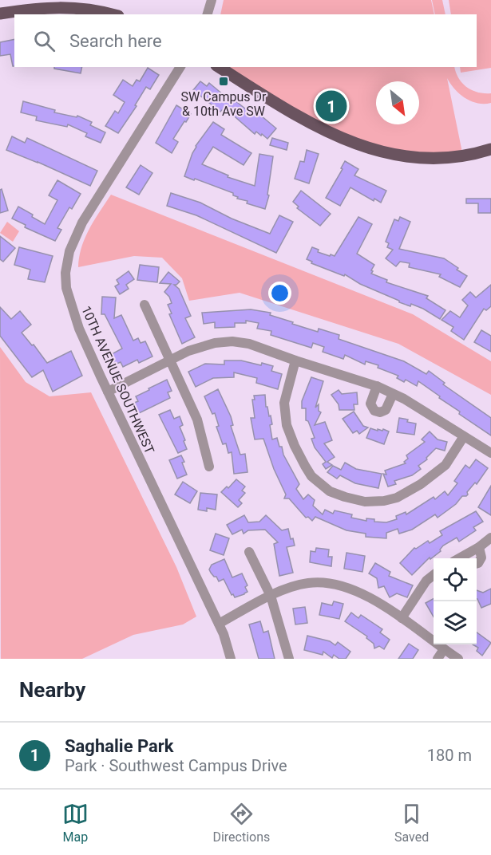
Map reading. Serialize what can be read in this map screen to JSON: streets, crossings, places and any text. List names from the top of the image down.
{
  "streets": {
    "street": ["10TH AVENUE SOUTHWEST"]
  },
  "places": {
    "transit": ["SW Campus Dr & 10th Ave SW"]
  },
  "north": "bottom right",
  "page": {
    "search": "Search here",
    "pins": "1",
    "heading": "Nearby",
    "list": [
      {
        "mark": "1",
        "name": "Saghalie Park",
        "note": "Park · Southwest Campus Drive",
        "value": "180 m"
      }
    ],
    "nav": ["Map", "Directions", "Saved"]
  }
}
